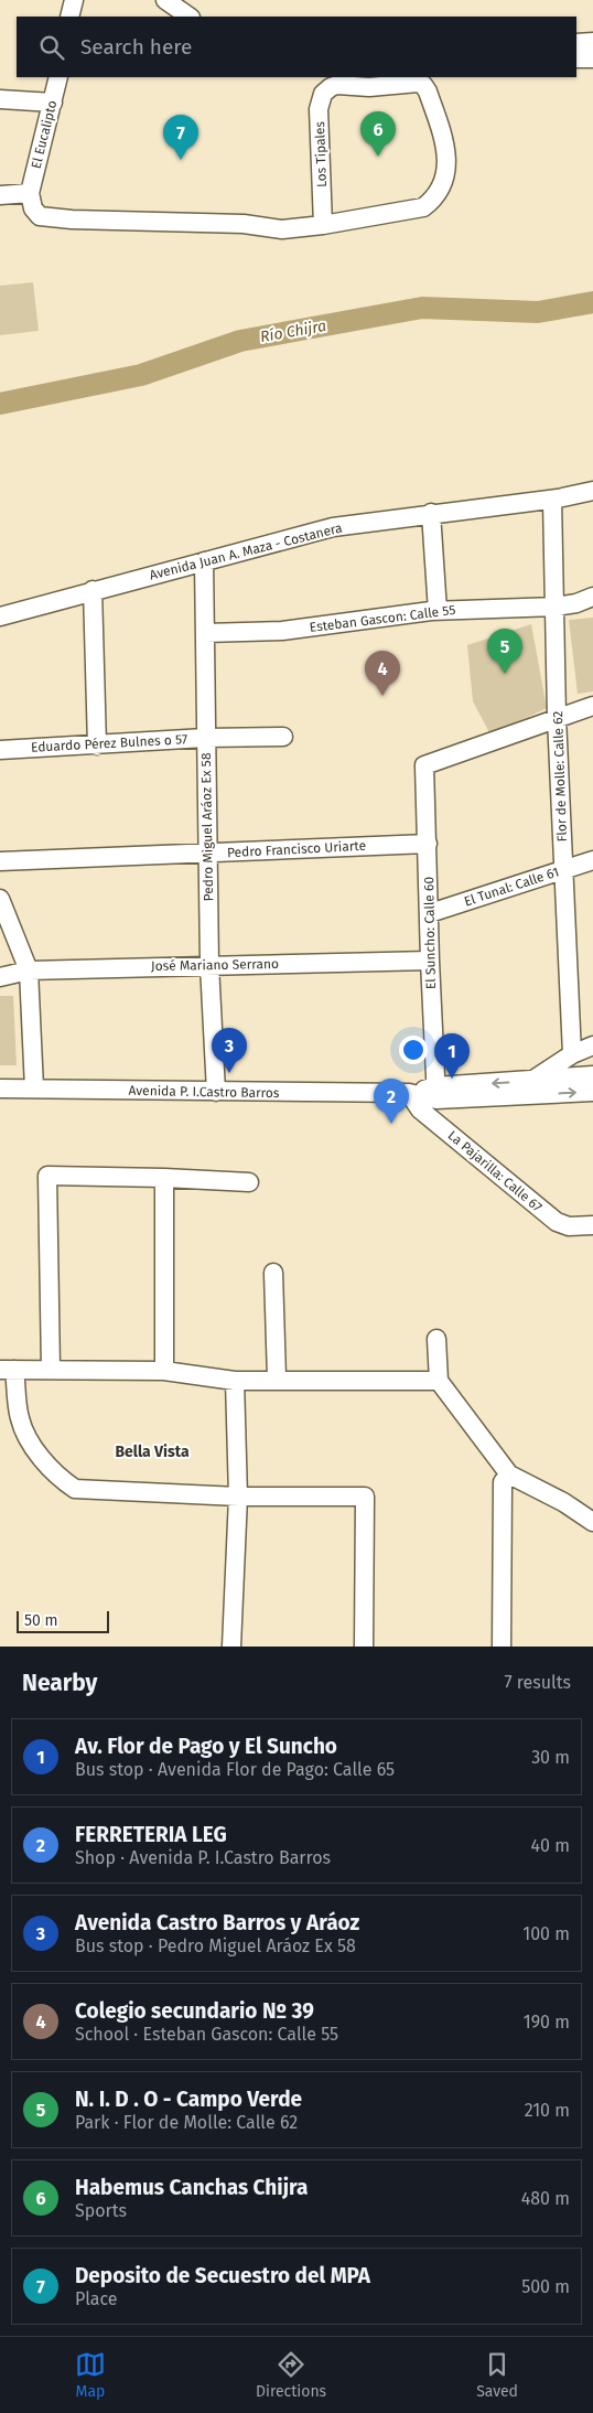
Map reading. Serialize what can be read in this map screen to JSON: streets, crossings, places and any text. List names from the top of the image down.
{
  "streets": {
    "street": [
      "El Eucalipto",
      "Los Tipales",
      "Avenida Juan A. Maza - Costanera",
      "Esteban Gascon: Calle 55",
      "Eduardo Pérez Bulnes o 57",
      "Flor de Molle: Calle 62",
      "Pedro Miguel Aráoz Ex 58",
      "Pedro Francisco Uriarte",
      "El Tunal: Calle 61",
      "El Suncho: Calle 60",
      "José Mariano Serrano",
      "Avenida P. I.Castro Barros",
      "La Pajarilla: Calle 67"
    ]
  },
  "crossings": [
    ["El Eucalipto", "Los Tipales"],
    ["Avenida Juan A. Maza - Costanera", "Flor de Molle: Calle 62"],
    ["Avenida Juan A. Maza - Costanera", "Pedro Miguel Aráoz Ex 58"],
    ["Esteban Gascon: Calle 55", "Flor de Molle: Calle 62"],
    ["Esteban Gascon: Calle 55", "Pedro Miguel Aráoz Ex 58"],
    ["Eduardo Pérez Bulnes o 57", "Pedro Miguel Aráoz Ex 58"],
    ["Flor de Molle: Calle 62", "El Tunal: Calle 61"],
    ["Flor de Molle: Calle 62", "El Suncho: Calle 60"],
    ["Pedro Miguel Aráoz Ex 58", "Pedro Francisco Uriarte"],
    ["Pedro Miguel Aráoz Ex 58", "José Mariano Serrano"],
    ["Pedro Miguel Aráoz Ex 58", "Avenida P. I.Castro Barros"],
    ["Pedro Francisco Uriarte", "El Suncho: Calle 60"],
    ["El Tunal: Calle 61", "El Suncho: Calle 60"],
    ["El Suncho: Calle 60", "José Mariano Serrano"],
    ["El Suncho: Calle 60", "Avenida P. I.Castro Barros"],
    ["Avenida P. I.Castro Barros", "La Pajarilla: Calle 67"]
  ],
  "districts": ["Bella Vista"],
  "water": ["Río Chijra"],
  "scale_bar": "50 m",
  "page": {
    "search": "Search here",
    "pins": [
      "6",
      "7",
      "5",
      "4",
      "3",
      "1",
      "2"
    ],
    "scale": "50 m",
    "heading": ["Nearby", "7 results"],
    "list": [
      {
        "mark": "1",
        "name": "Av. Flor de Pago y El Suncho",
        "note": "Bus stop · Avenida Flor de Pago: Calle 65",
        "value": "30 m"
      },
      {
        "mark": "2",
        "name": "FERRETERIA LEG",
        "note": "Shop · Avenida P. I.Castro Barros",
        "value": "40 m"
      },
      {
        "mark": "3",
        "name": "Avenida Castro Barros y Aráoz",
        "note": "Bus stop · Pedro Miguel Aráoz Ex 58",
        "value": "100 m"
      },
      {
        "mark": "4",
        "name": "Colegio secundario Nº 39",
        "note": "School · Esteban Gascon: Calle 55",
        "value": "190 m"
      },
      {
        "mark": "5",
        "name": "N. I. D . O - Campo Verde",
        "note": "Park · Flor de Molle: Calle 62",
        "value": "210 m"
      },
      {
        "mark": "6",
        "name": "Habemus Canchas Chijra",
        "note": "Sports",
        "value": "480 m"
      },
      {
        "mark": "7",
        "name": "Deposito de Secuestro del MPA",
        "note": "Place",
        "value": "500 m"
      }
    ],
    "nav": ["Map", "Directions", "Saved"]
  }
}
